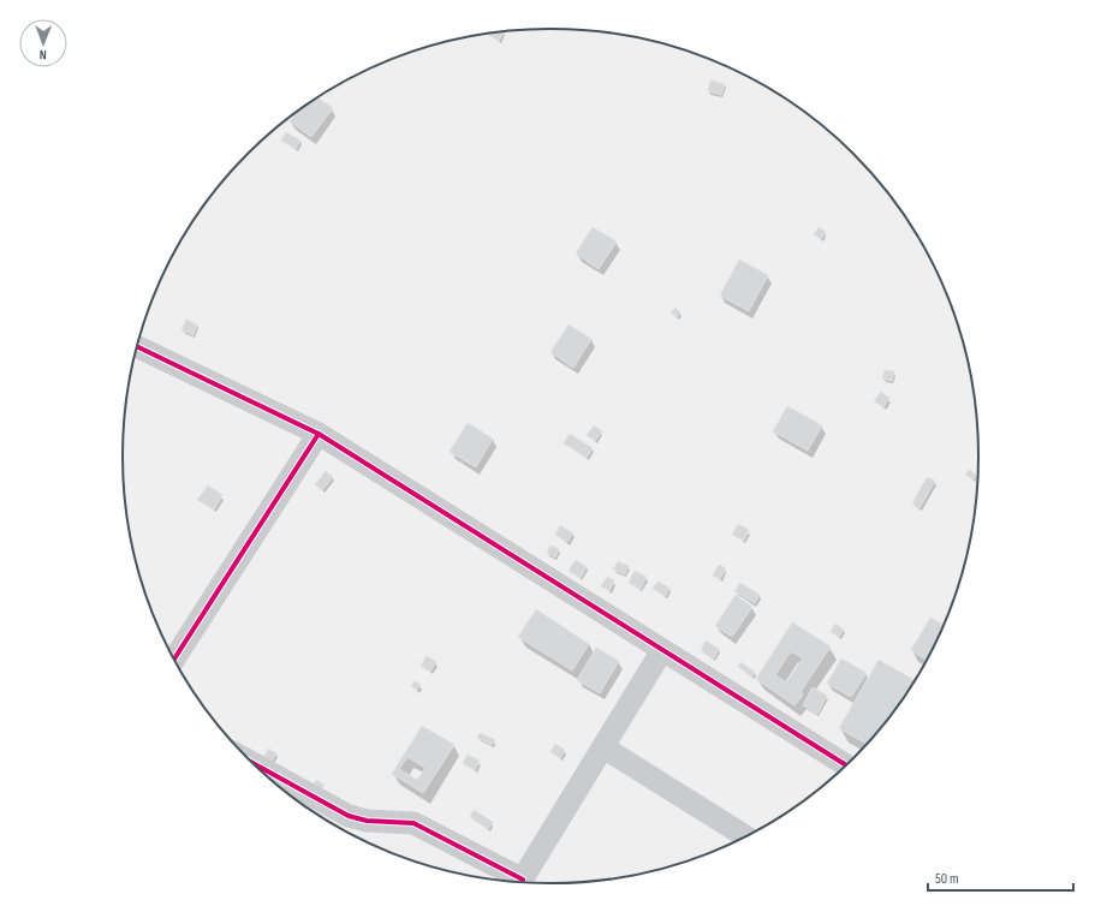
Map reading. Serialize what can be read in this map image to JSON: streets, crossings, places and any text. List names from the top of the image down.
{
  "scale_bar": "50 m",
  "north": "bottom"
}
